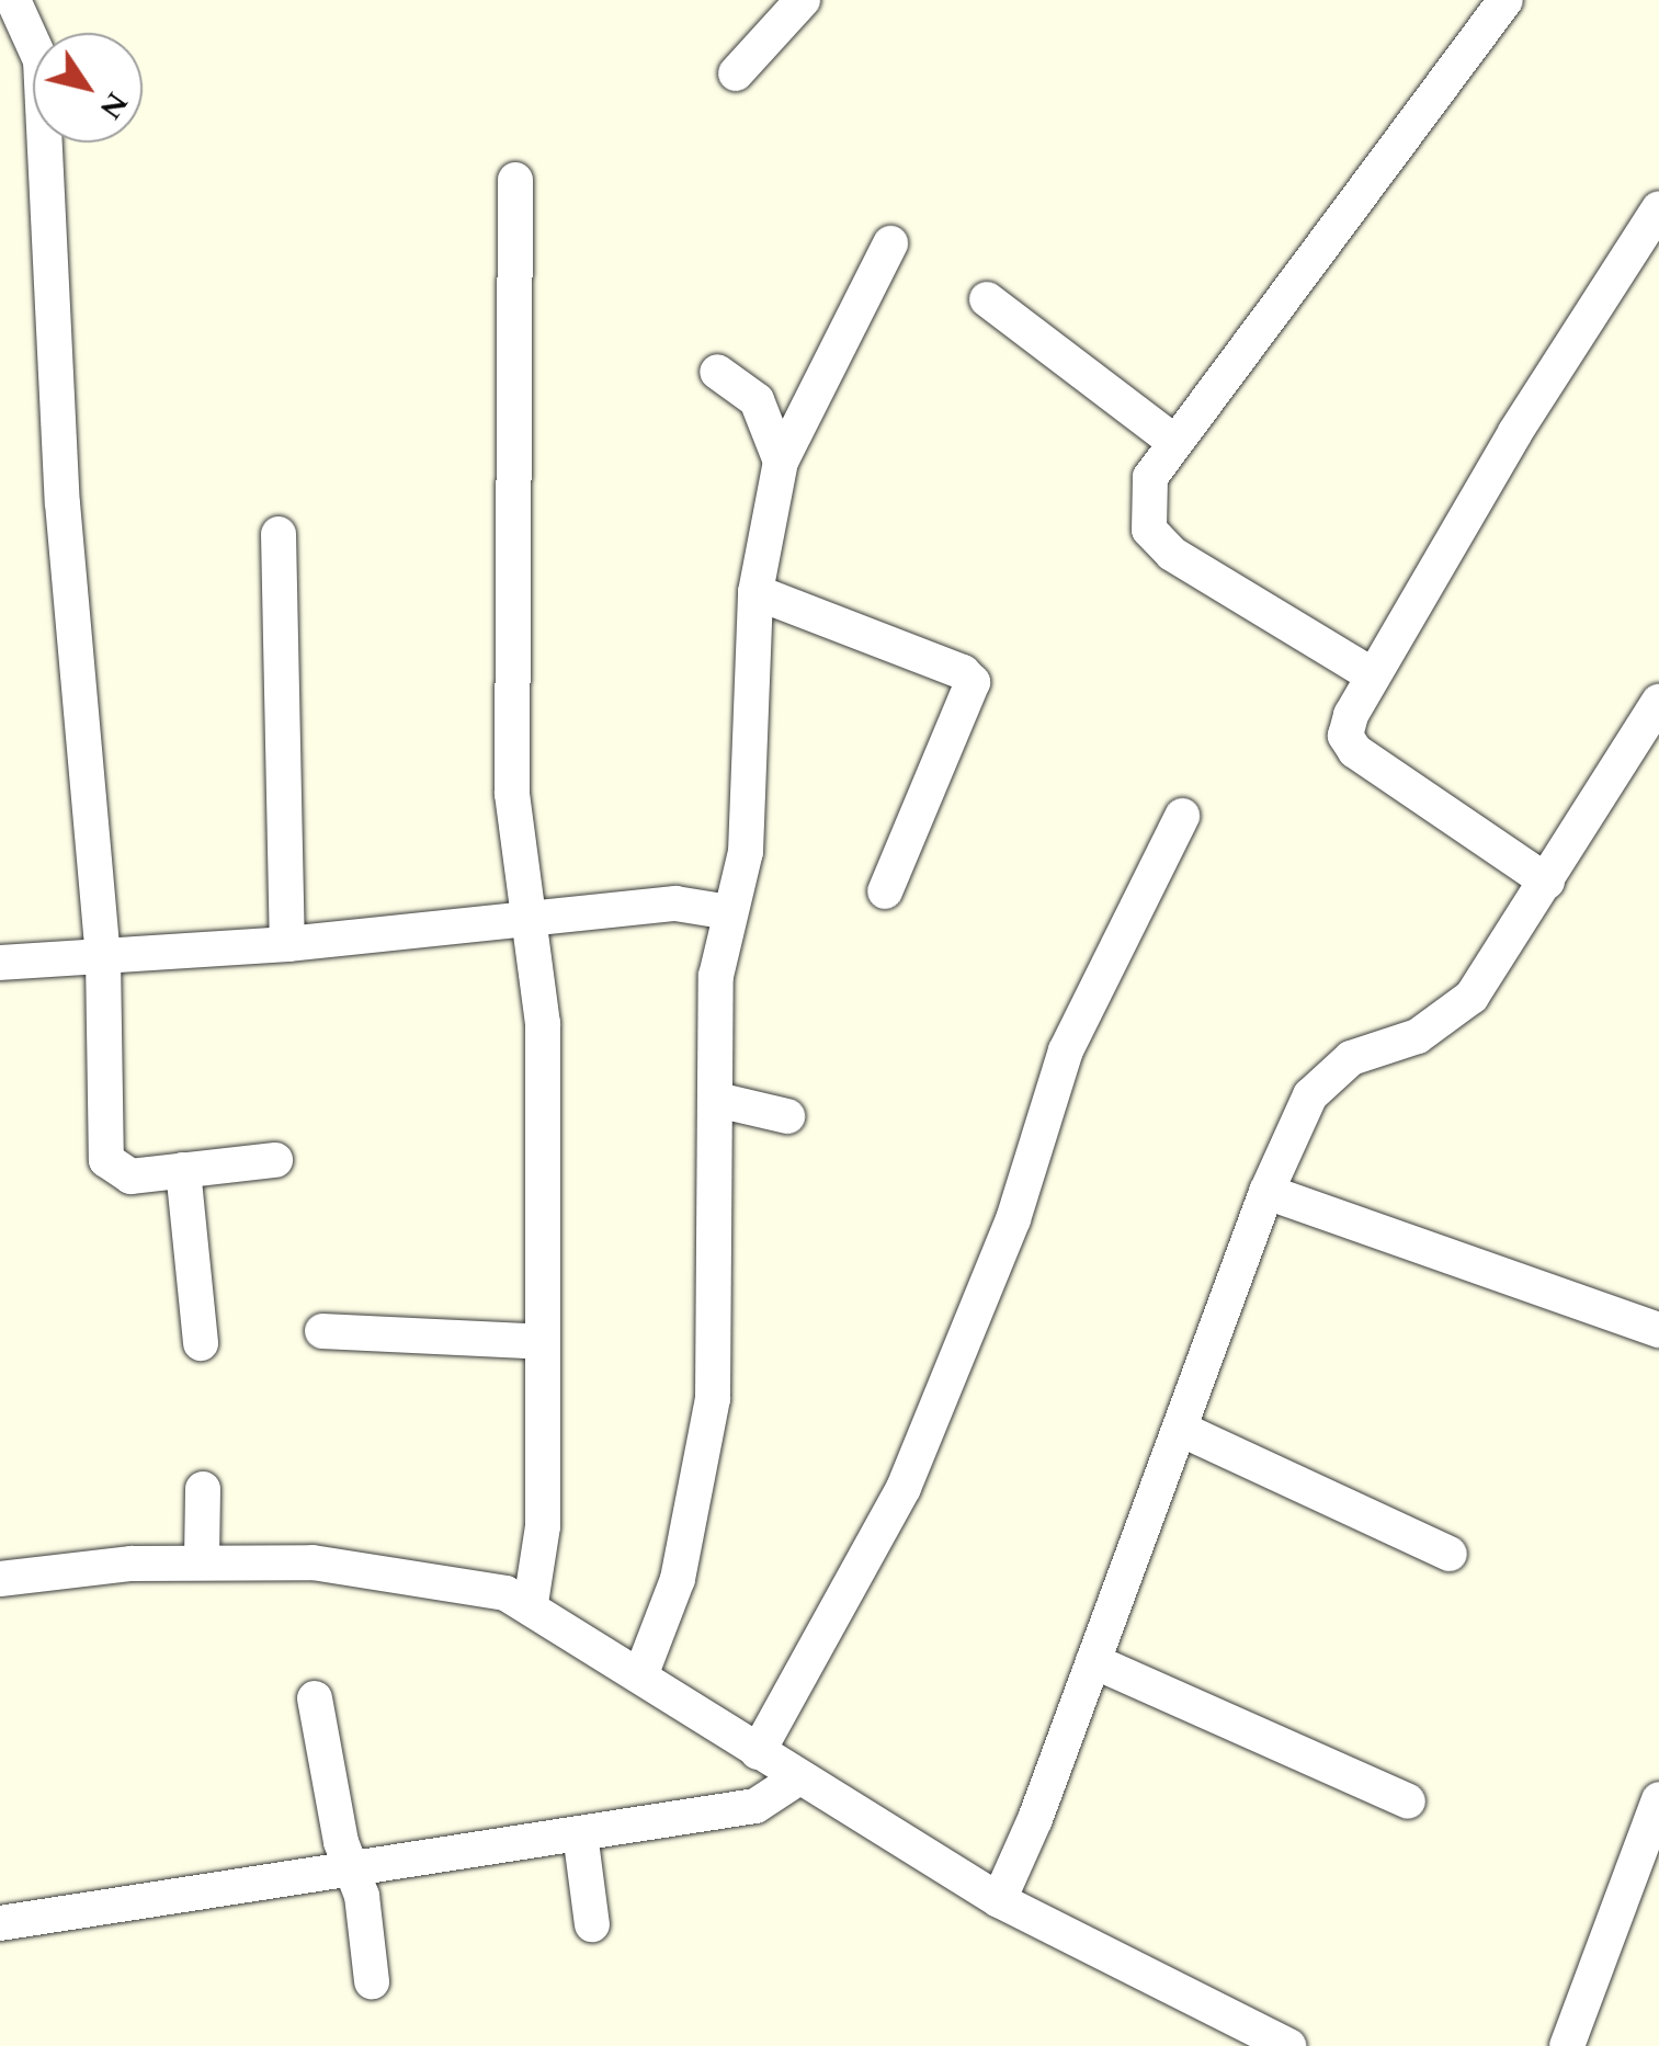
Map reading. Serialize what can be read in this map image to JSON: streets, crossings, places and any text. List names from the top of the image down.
{
  "north": "bottom right"
}
